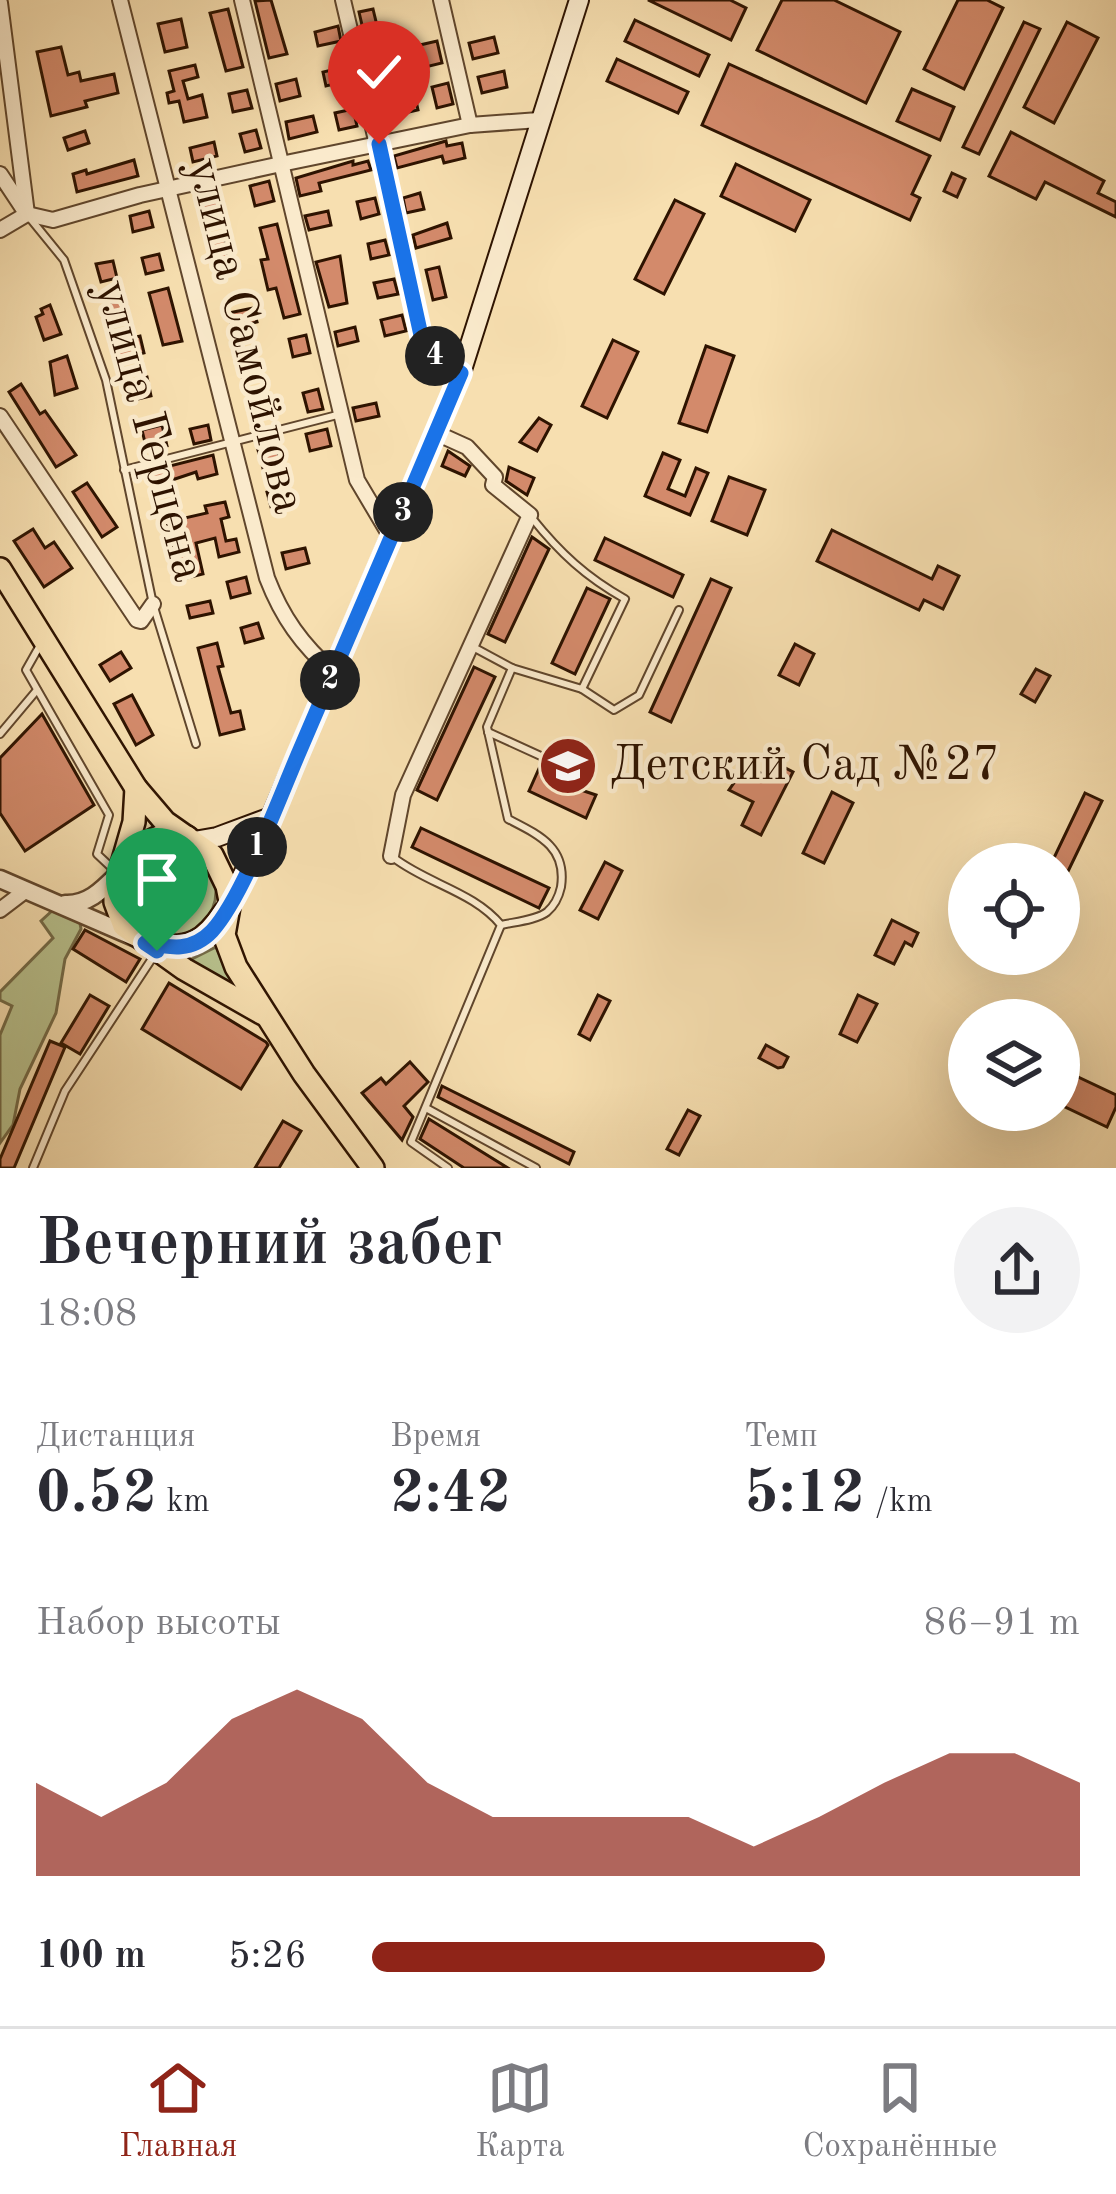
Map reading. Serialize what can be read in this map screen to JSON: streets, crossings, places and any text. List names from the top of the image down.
{
  "streets": {
    "street": ["улица Самойлова"],
    "lane": ["улица Герцена"]
  },
  "places": {
    "school or university": ["Детский Сад №27"]
  },
  "page": {
    "pins": [
      "4",
      "3",
      "2",
      "1"
    ],
    "heading": ["Вечерний забег", "18:08"],
    "stats": [
      ["Дистанция", "0.52 km"],
      ["Время", "2:42"],
      ["Темп", "5:12 /km"]
    ],
    "chart": ["Набор высоты", "86–91 m"],
    "list": [
      {
        "name": "100 m",
        "note": "5:26"
      }
    ],
    "tabs": ["Главная", "Карта", "Сохранённые"]
  }
}
